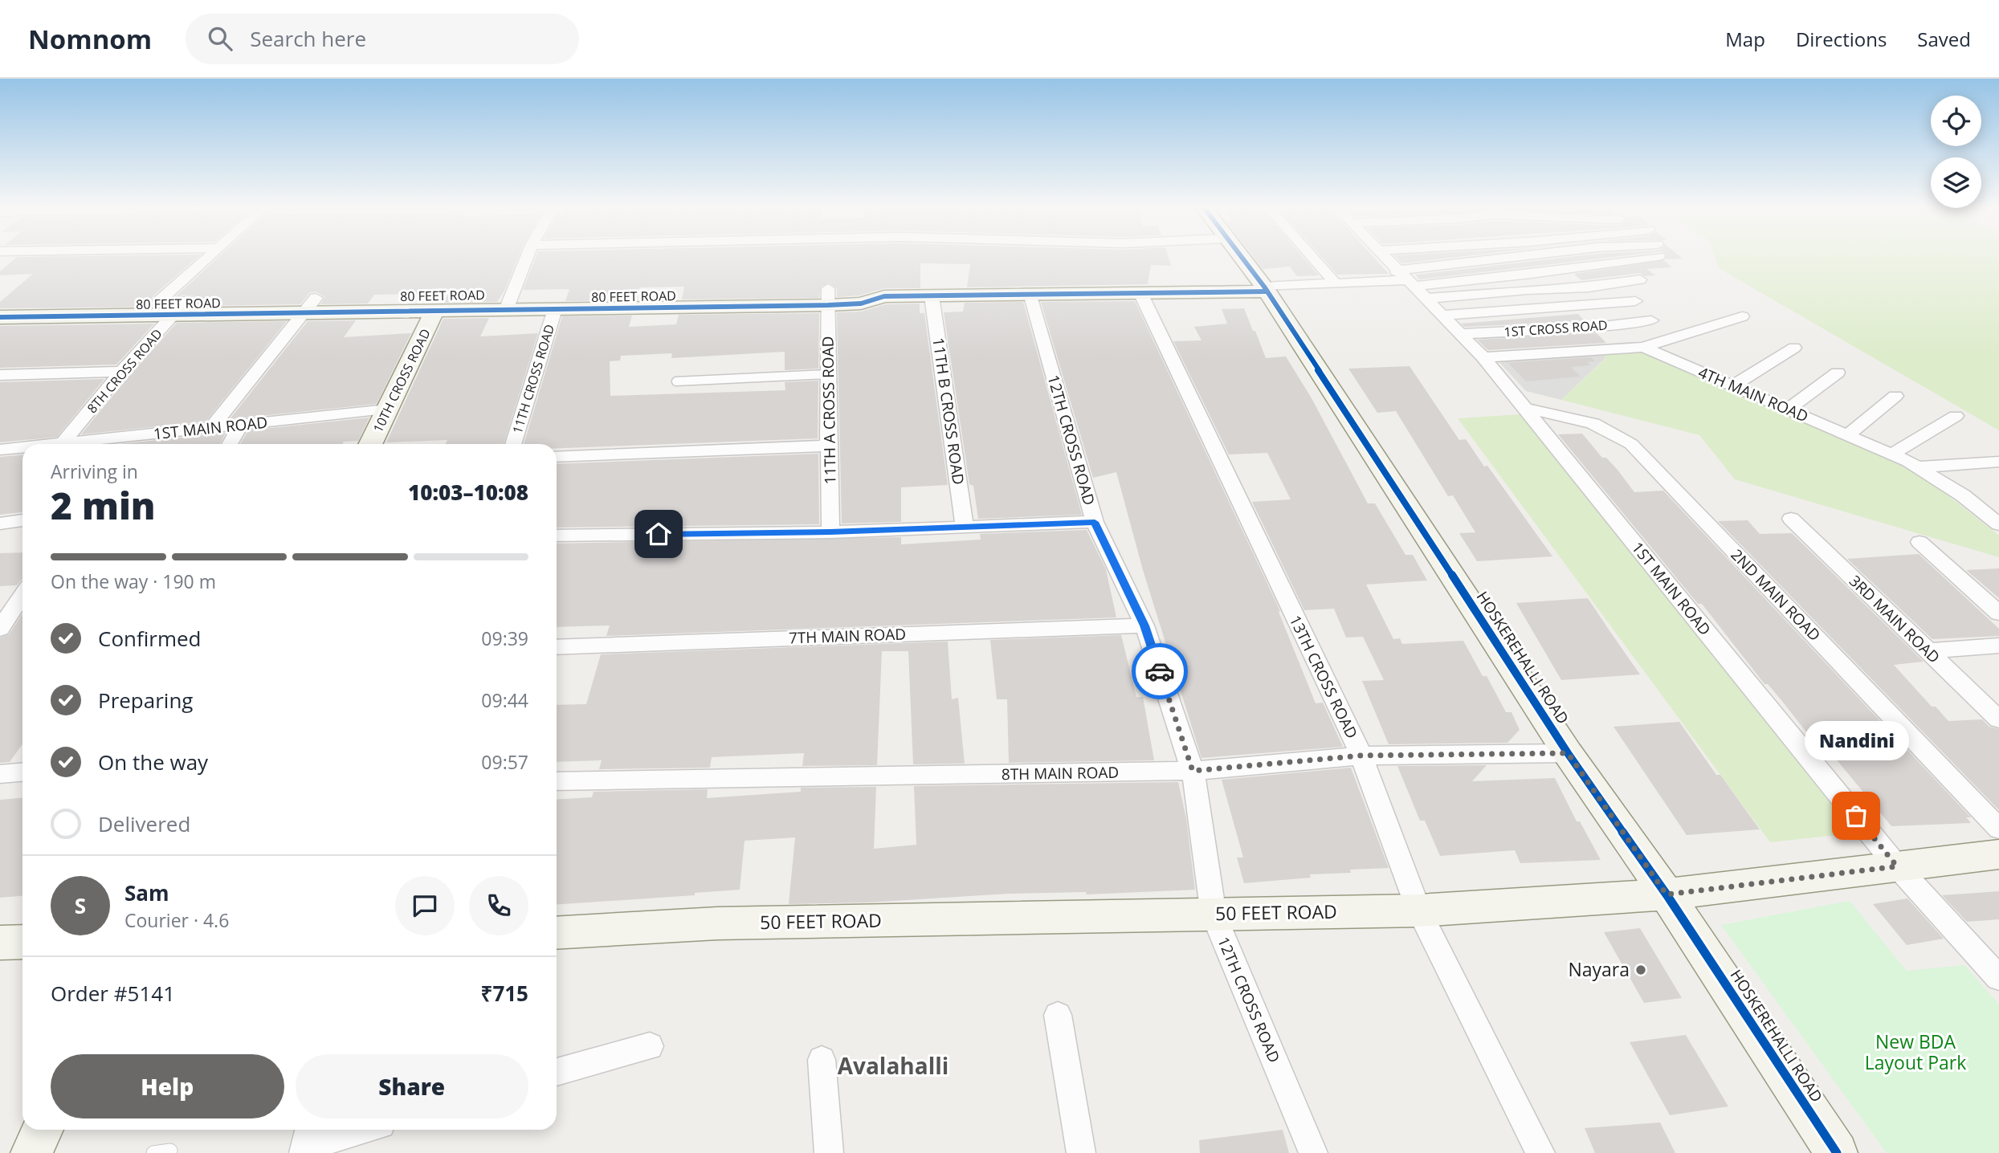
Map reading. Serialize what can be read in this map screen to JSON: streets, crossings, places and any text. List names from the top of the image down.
{
  "streets": {
    "street": [
      "80 FEET ROAD",
      "1ST CROSS ROAD",
      "8TH CROSS ROAD",
      "11TH CROSS ROAD",
      "10TH CROSS ROAD",
      "4TH MAIN ROAD",
      "11TH A CROSS ROAD",
      "11TH B CROSS ROAD",
      "1ST MAIN ROAD",
      "12TH CROSS ROAD",
      "2ND MAIN ROAD",
      "3RD MAIN ROAD",
      "7TH MAIN ROAD",
      "HOSKEREHALLI ROAD",
      "13TH CROSS ROAD",
      "8TH MAIN ROAD",
      "50 FEET ROAD"
    ]
  },
  "crossings": [
    ["80 FEET ROAD", "8TH CROSS ROAD"],
    ["80 FEET ROAD", "11TH CROSS ROAD"],
    ["80 FEET ROAD", "10TH CROSS ROAD"],
    ["80 FEET ROAD", "11TH A CROSS ROAD"],
    ["80 FEET ROAD", "11TH B CROSS ROAD"],
    ["80 FEET ROAD", "12TH CROSS ROAD"],
    ["80 FEET ROAD", "HOSKEREHALLI ROAD"],
    ["80 FEET ROAD", "13TH CROSS ROAD"],
    ["1ST CROSS ROAD", "1ST MAIN ROAD"],
    ["8TH CROSS ROAD", "1ST MAIN ROAD"],
    ["10TH CROSS ROAD", "1ST MAIN ROAD"],
    ["4TH MAIN ROAD", "1ST MAIN ROAD"],
    ["1ST MAIN ROAD", "2ND MAIN ROAD"],
    ["1ST MAIN ROAD", "50 FEET ROAD"],
    ["12TH CROSS ROAD", "7TH MAIN ROAD"],
    ["12TH CROSS ROAD", "8TH MAIN ROAD"],
    ["12TH CROSS ROAD", "50 FEET ROAD"],
    ["HOSKEREHALLI ROAD", "8TH MAIN ROAD"],
    ["HOSKEREHALLI ROAD", "50 FEET ROAD"],
    ["13TH CROSS ROAD", "8TH MAIN ROAD"],
    ["13TH CROSS ROAD", "50 FEET ROAD"]
  ],
  "districts": ["Avalahalli"],
  "parks": ["New BDA Layout Park"],
  "places": ["Nandini", "Nayara"],
  "page": {
    "header": "Nomnom",
    "search": "Search here",
    "nav": ["Map", "Directions", "Saved"],
    "heading": ["2 min", "Arriving in", "10:03–10:08"],
    "panel": [
      "Sam",
      "Courier · 4.6",
      "Order #5141",
      "₹715"
    ],
    "bar": "On the way · 190 m",
    "list": [
      ["Confirmed", "09:39"],
      ["Preparing", "09:44"],
      ["On the way", "09:57"],
      "Delivered"
    ],
    "bubble": "Nandini",
    "round": "S",
    "buttons": ["Help", "Share"]
  }
}
